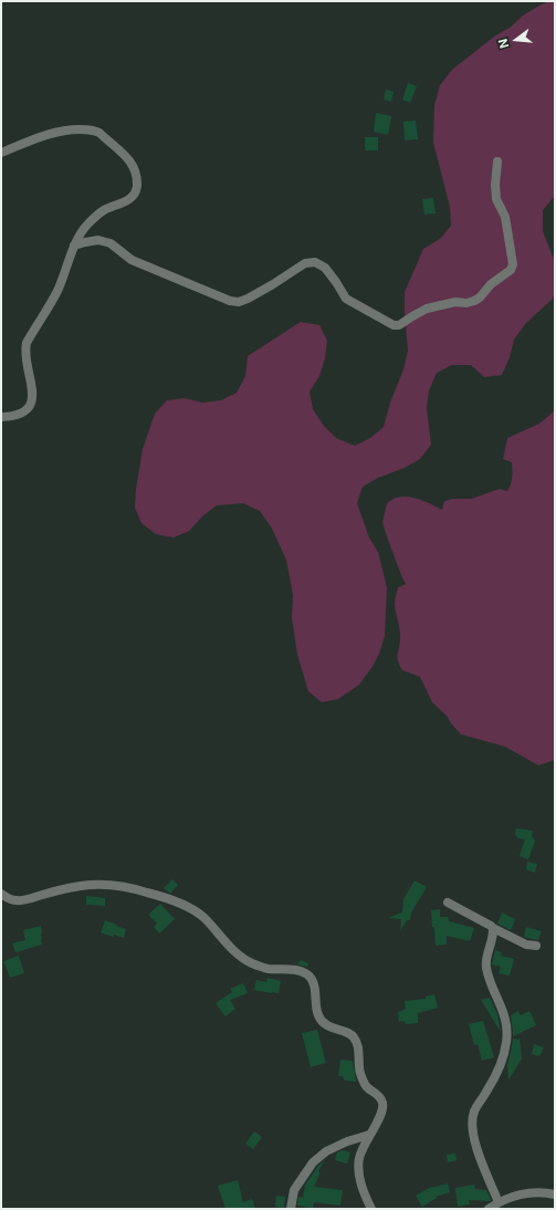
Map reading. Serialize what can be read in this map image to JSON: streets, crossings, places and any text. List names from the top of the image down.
{
  "north": "left"
}
